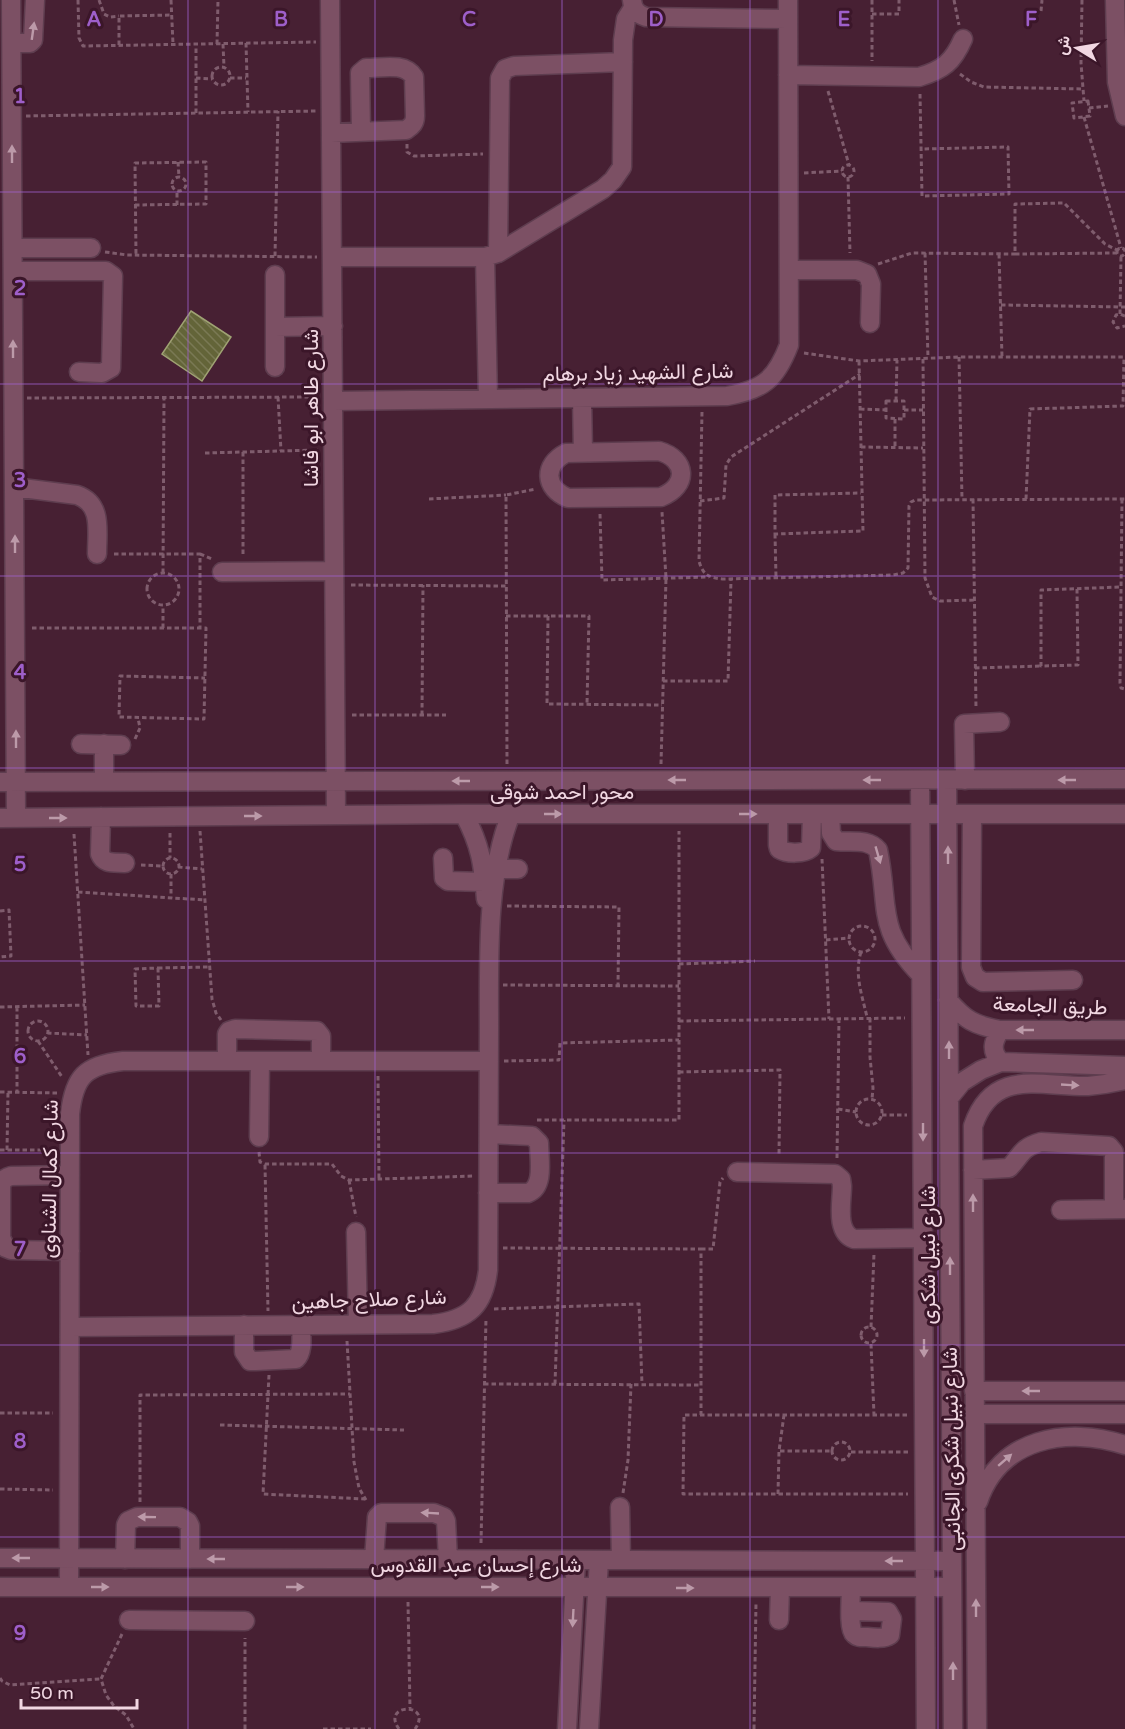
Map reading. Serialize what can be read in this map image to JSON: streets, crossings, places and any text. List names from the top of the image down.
{
  "streets": {
    "street": [
      "شارع الشهيد زياد برهام",
      "شارع طاهر ابو فاشا",
      "محور احمد شوقى",
      "طريق الجامعة",
      "شارع كمال الشناوى",
      "شارع نبيل شكرى",
      "شارع صلاح جاهين",
      "شارع نبيل شكرى الجانبى",
      "شارع إحسان عبد القدوس"
    ]
  },
  "crossings": [
    ["شارع الشهيد زياد برهام", "شارع طاهر ابو فاشا"],
    ["شارع طاهر ابو فاشا", "محور احمد شوقى"],
    ["محور احمد شوقى", "شارع نبيل شكرى"],
    ["محور احمد شوقى", "شارع صلاح جاهين"],
    ["طريق الجامعة", "شارع نبيل شكرى"],
    ["شارع كمال الشناوى", "شارع صلاح جاهين"],
    ["شارع كمال الشناوى", "شارع إحسان عبد القدوس"],
    ["شارع نبيل شكرى", "شارع إحسان عبد القدوس"]
  ],
  "one_way": ["شارع نبيل شكرى الجانبى"],
  "scale_bar": "50 m",
  "north": "left",
  "grid": {
    "columns": [
      "A",
      "B",
      "C",
      "D",
      "E",
      "F"
    ],
    "rows": [
      "1",
      "2",
      "3",
      "4",
      "5",
      "6",
      "7",
      "8",
      "9"
    ]
  }
}
